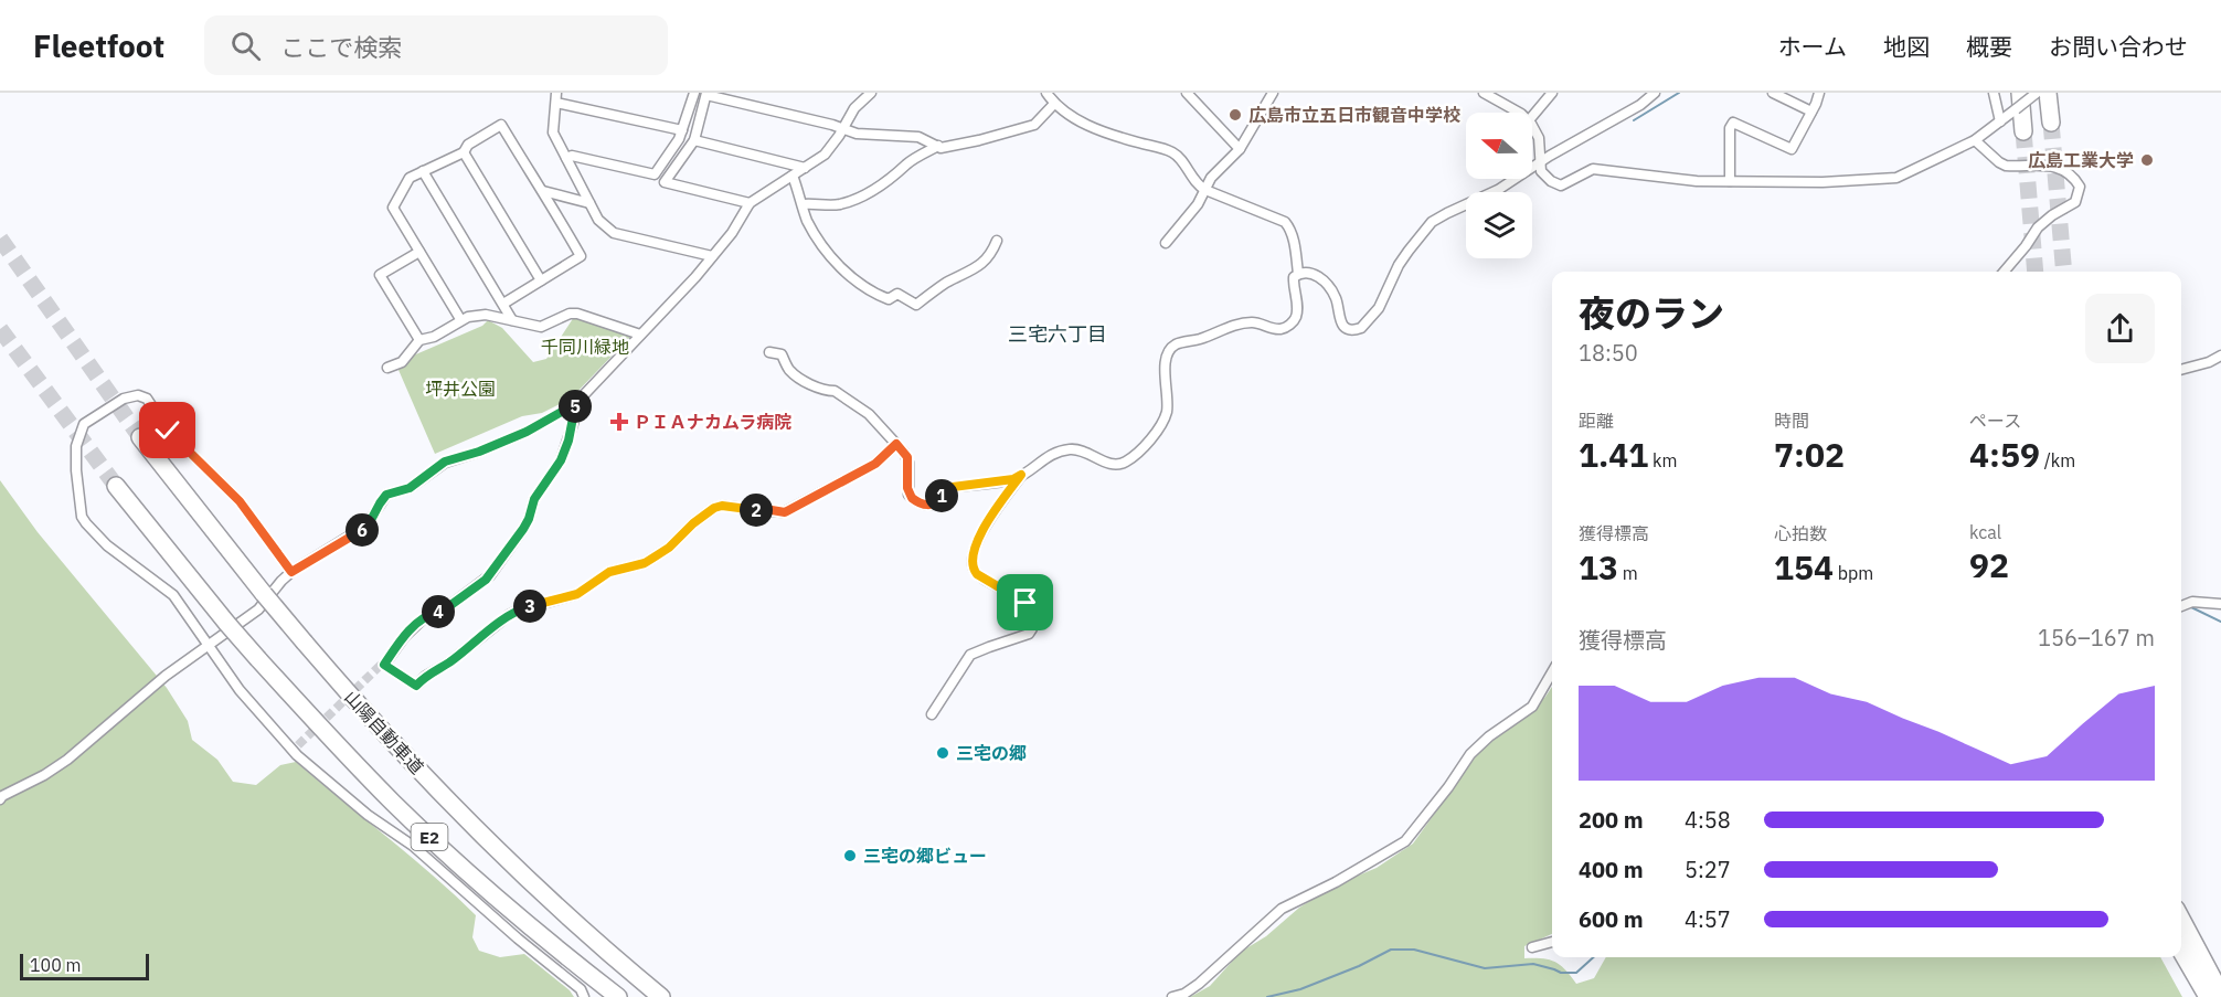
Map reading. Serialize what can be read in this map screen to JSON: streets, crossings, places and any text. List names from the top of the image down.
{
  "streets": {
    "highway": ["山陽自動車道", "E2"]
  },
  "districts": ["三宅六丁目"],
  "parks": ["千同川緑地", "坪井公園"],
  "places": {
    "other": [
      "広島市立五日市観音中学校",
      "広島工業大学",
      "三宅の郷",
      "三宅の郷ビュー"
    ],
    "health": ["ＰＩＡナカムラ病院"]
  },
  "scale_bar": "100 m",
  "north": "left",
  "page": {
    "header": "Fleetfoot",
    "search": "ここで検索",
    "nav": [
      "ホーム",
      "地図",
      "概要",
      "お問い合わせ"
    ],
    "heading": ["夜のラン", "18:50"],
    "stats": [
      ["距離", "1.41 km"],
      ["時間", "7:02"],
      ["ペース", "4:59 /km"],
      ["獲得標高", "13 m"],
      ["心拍数", "154 bpm"],
      ["kcal", "92"]
    ],
    "pins": [
      "5",
      "1",
      "2",
      "6",
      "3",
      "4"
    ],
    "chart": ["獲得標高", "156–167 m"],
    "list": [
      {
        "name": "200 m",
        "note": "4:58"
      },
      {
        "name": "400 m",
        "note": "5:27"
      },
      {
        "name": "600 m",
        "note": "4:57"
      }
    ],
    "scale": "100 m"
  }
}
